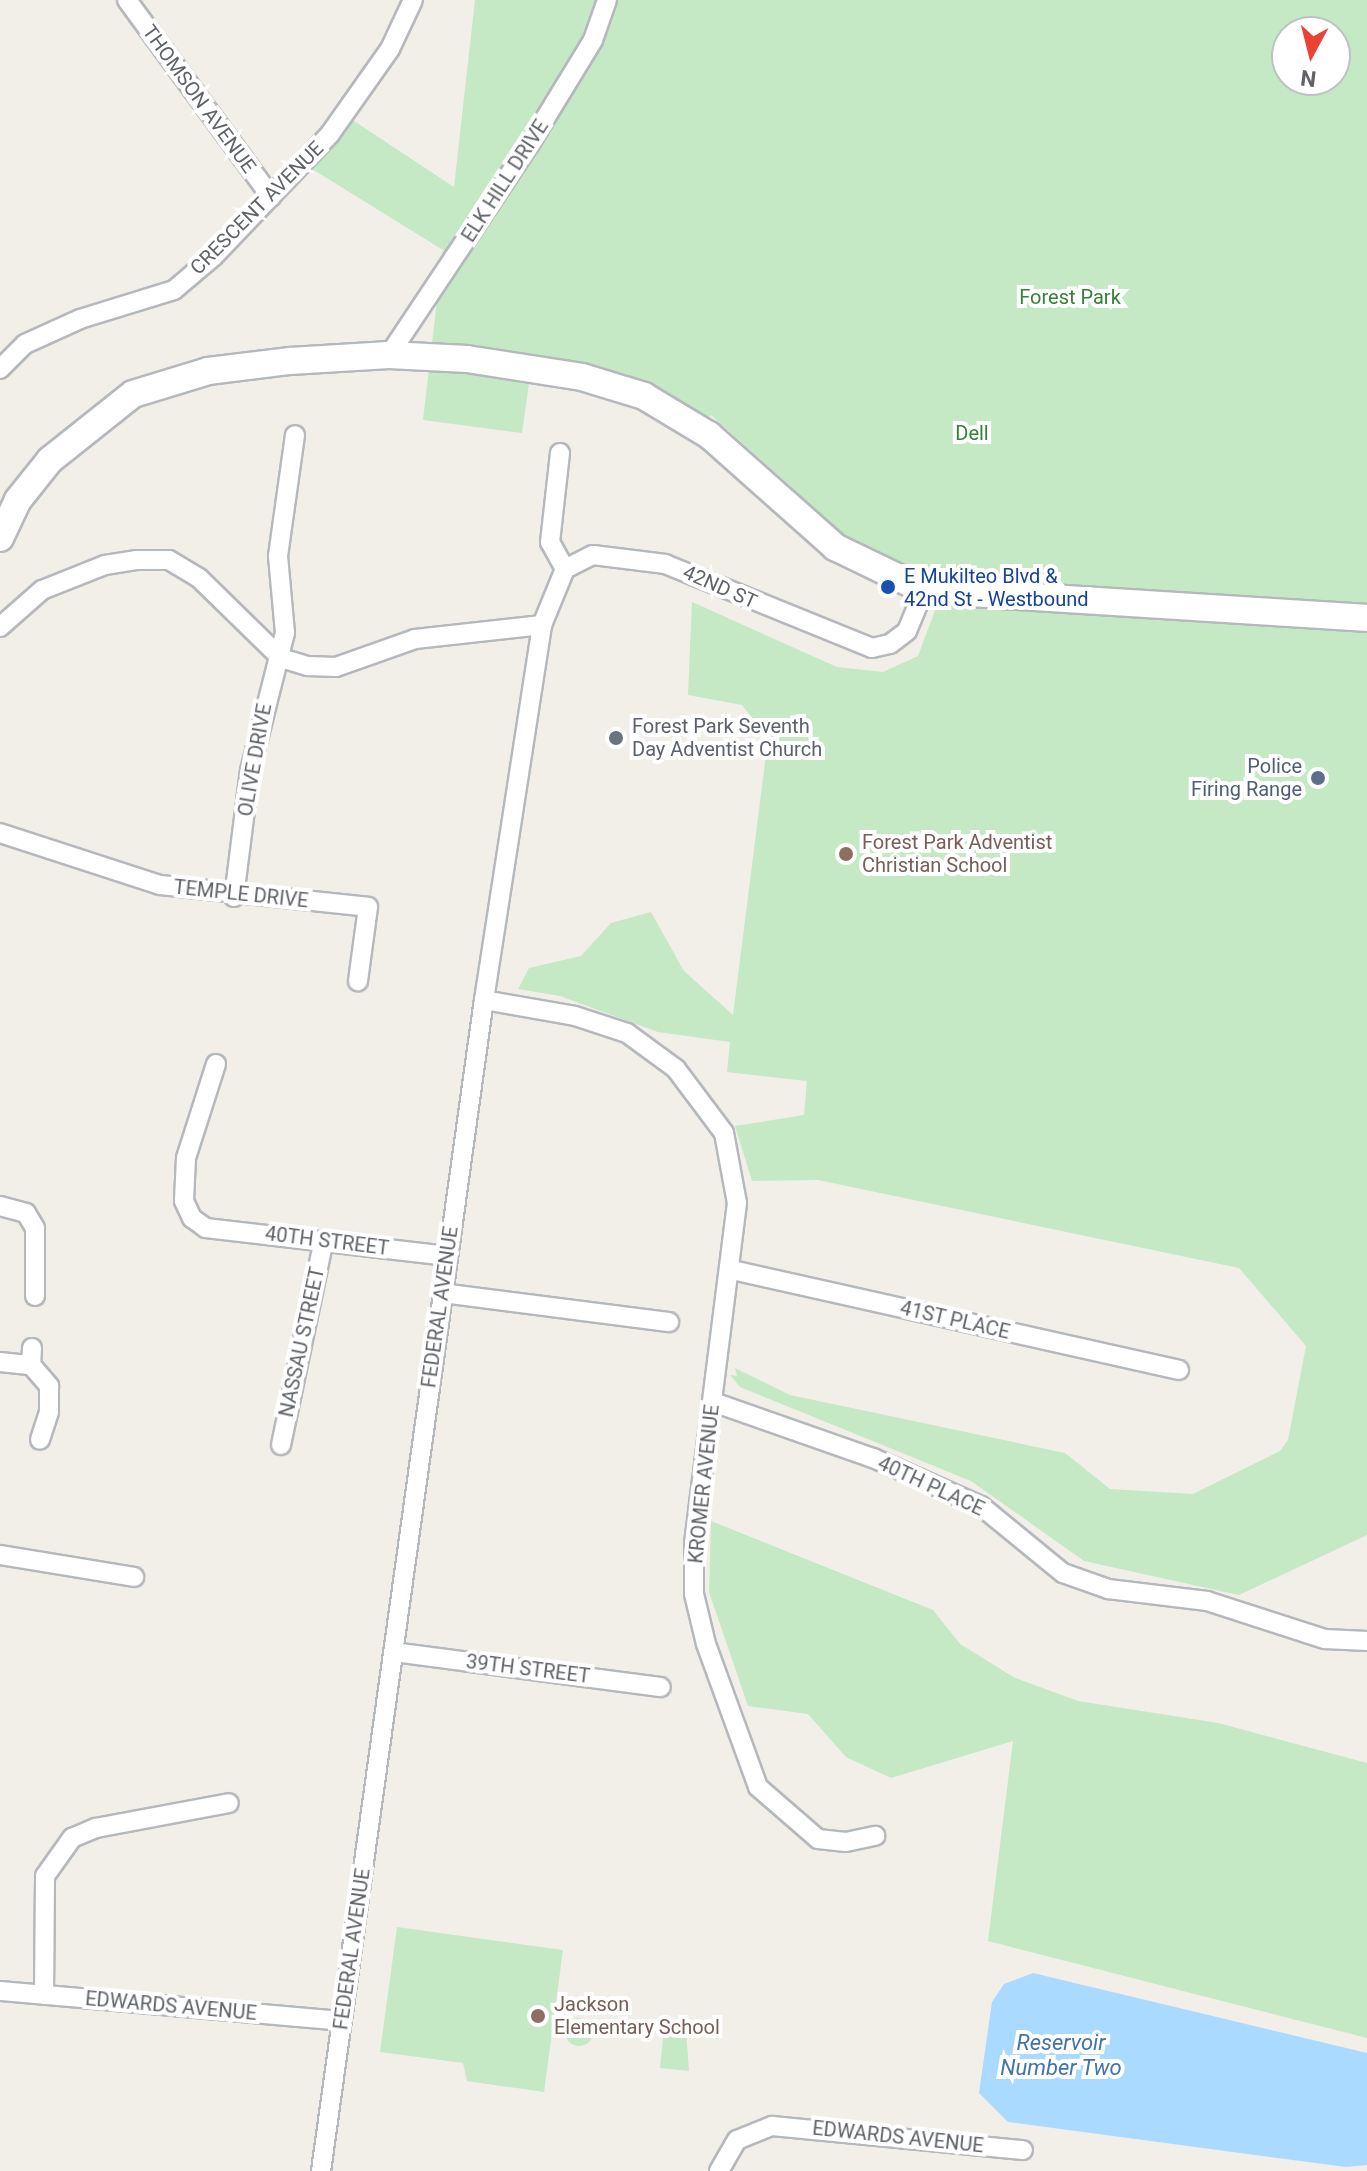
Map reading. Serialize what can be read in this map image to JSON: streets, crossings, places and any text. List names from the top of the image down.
{
  "streets": {
    "street": [
      "THOMSON AVENUE",
      "ELK HILL DRIVE",
      "CRESCENT AVENUE",
      "42ND ST",
      "OLIVE DRIVE",
      "TEMPLE DRIVE",
      "40TH STREET",
      "FEDERAL AVENUE",
      "41ST PLACE",
      "NASSAU STREET",
      "KROMER AVENUE",
      "40TH PLACE",
      "39TH STREET",
      "EDWARDS AVENUE"
    ]
  },
  "crossings": [
    ["THOMSON AVENUE", "CRESCENT AVENUE"],
    ["42ND ST", "FEDERAL AVENUE"],
    ["OLIVE DRIVE", "TEMPLE DRIVE"],
    ["40TH STREET", "FEDERAL AVENUE"],
    ["40TH STREET", "NASSAU STREET"],
    ["FEDERAL AVENUE", "KROMER AVENUE"],
    ["FEDERAL AVENUE", "39TH STREET"],
    ["FEDERAL AVENUE", "EDWARDS AVENUE"],
    ["41ST PLACE", "KROMER AVENUE"],
    ["KROMER AVENUE", "40TH PLACE"]
  ],
  "water": ["Reservoir Number Two"],
  "parks": ["Forest Park", "Dell"],
  "places": [
    "E Mukilteo Blvd & 42nd St - Westbound",
    "Forest Park Seventh Day Adventist Church",
    "Police Firing Range",
    "Forest Park Adventist Christian School",
    "Jackson Elementary School"
  ],
  "north": "bottom"
}
